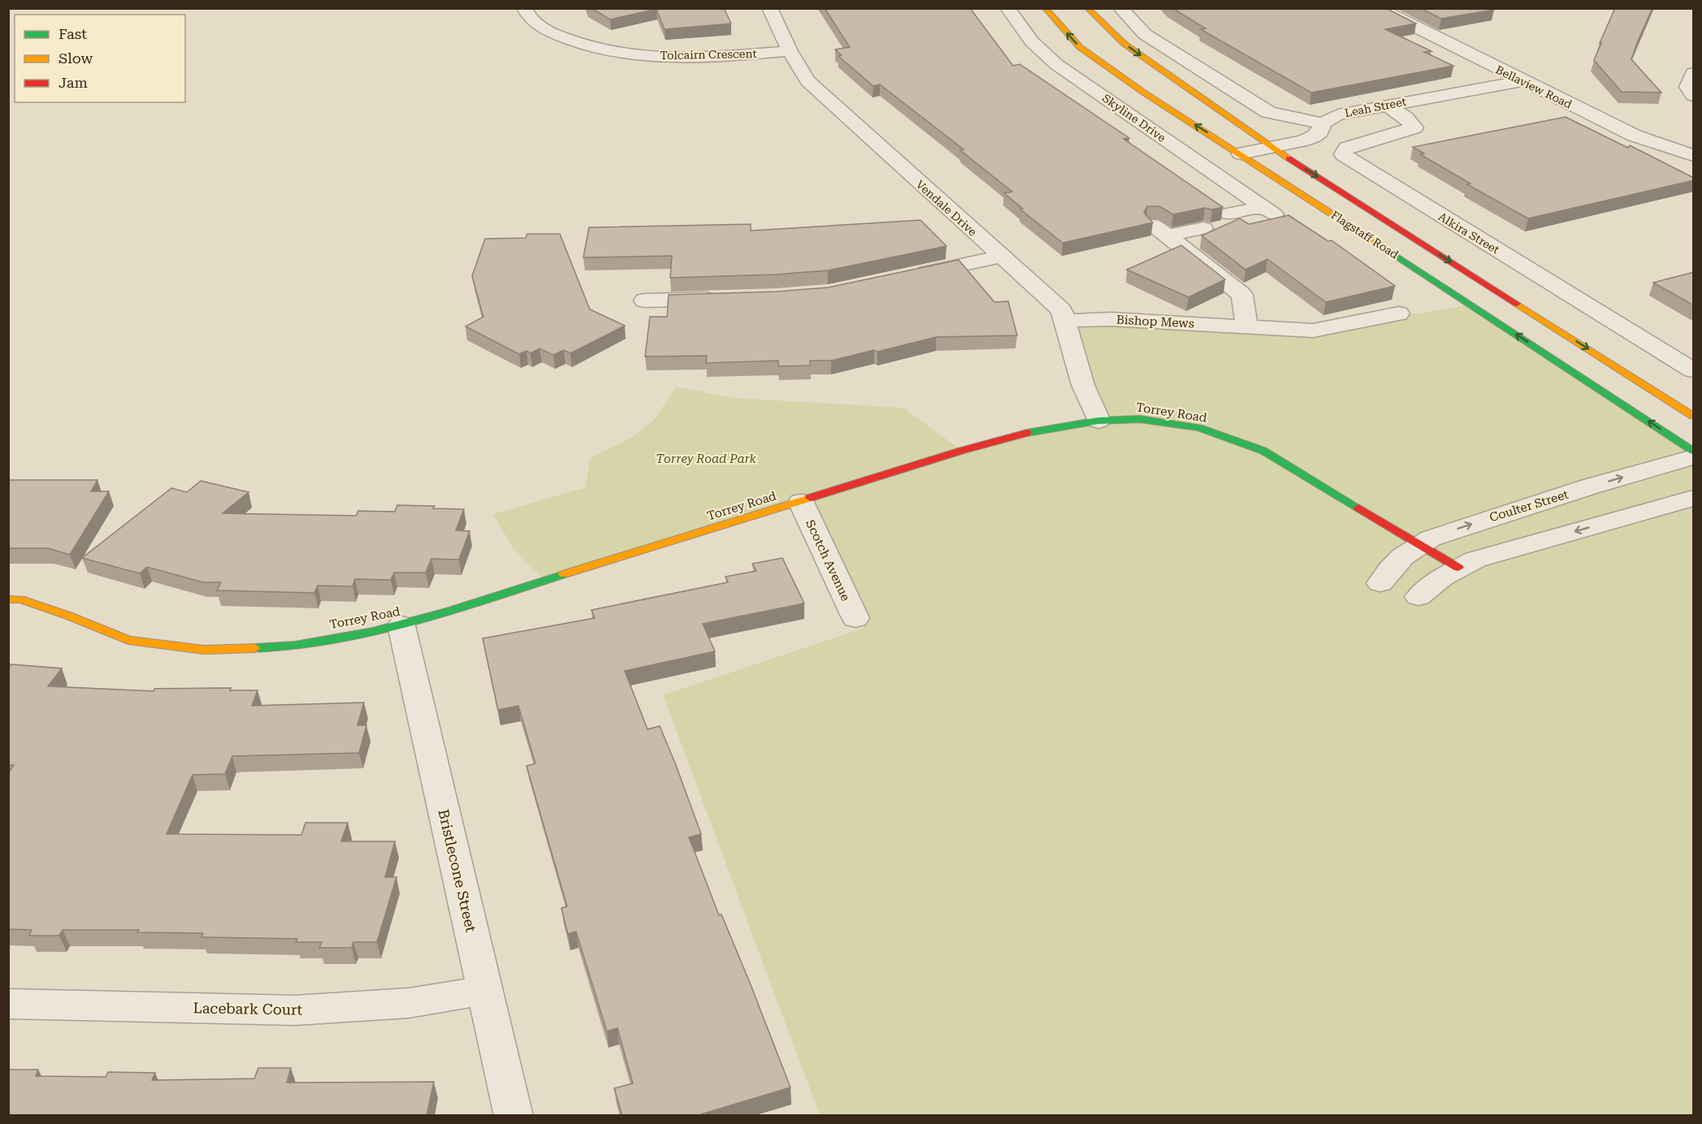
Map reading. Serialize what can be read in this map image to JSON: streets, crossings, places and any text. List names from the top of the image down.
{
  "streets": {
    "main road": ["Flagstaff Road", "Torrey Road"],
    "street": [
      "Tolcairn Crescent",
      "Bellaview Road",
      "Leah Street",
      "Skyline Drive",
      "Vendale Drive",
      "Alkira Street",
      "Bishop Mews",
      "Coulter Street",
      "Scotch Avenue",
      "Bristlecone Street",
      "Lacebark Court"
    ]
  },
  "crossings": [
    ["Tolcairn Crescent", "Vendale Drive"],
    ["Bellaview Road", "Leah Street"],
    ["Leah Street", "Alkira Street"],
    ["Leah Street", "Flagstaff Road"],
    ["Vendale Drive", "Bishop Mews"],
    ["Vendale Drive", "Torrey Road"],
    ["Torrey Road", "Coulter Street"],
    ["Torrey Road", "Scotch Avenue"],
    ["Torrey Road", "Bristlecone Street"],
    ["Bristlecone Street", "Lacebark Court"]
  ],
  "parks": ["Torrey Road Park"],
  "legend": ["Fast", "Slow", "Jam"]
}
